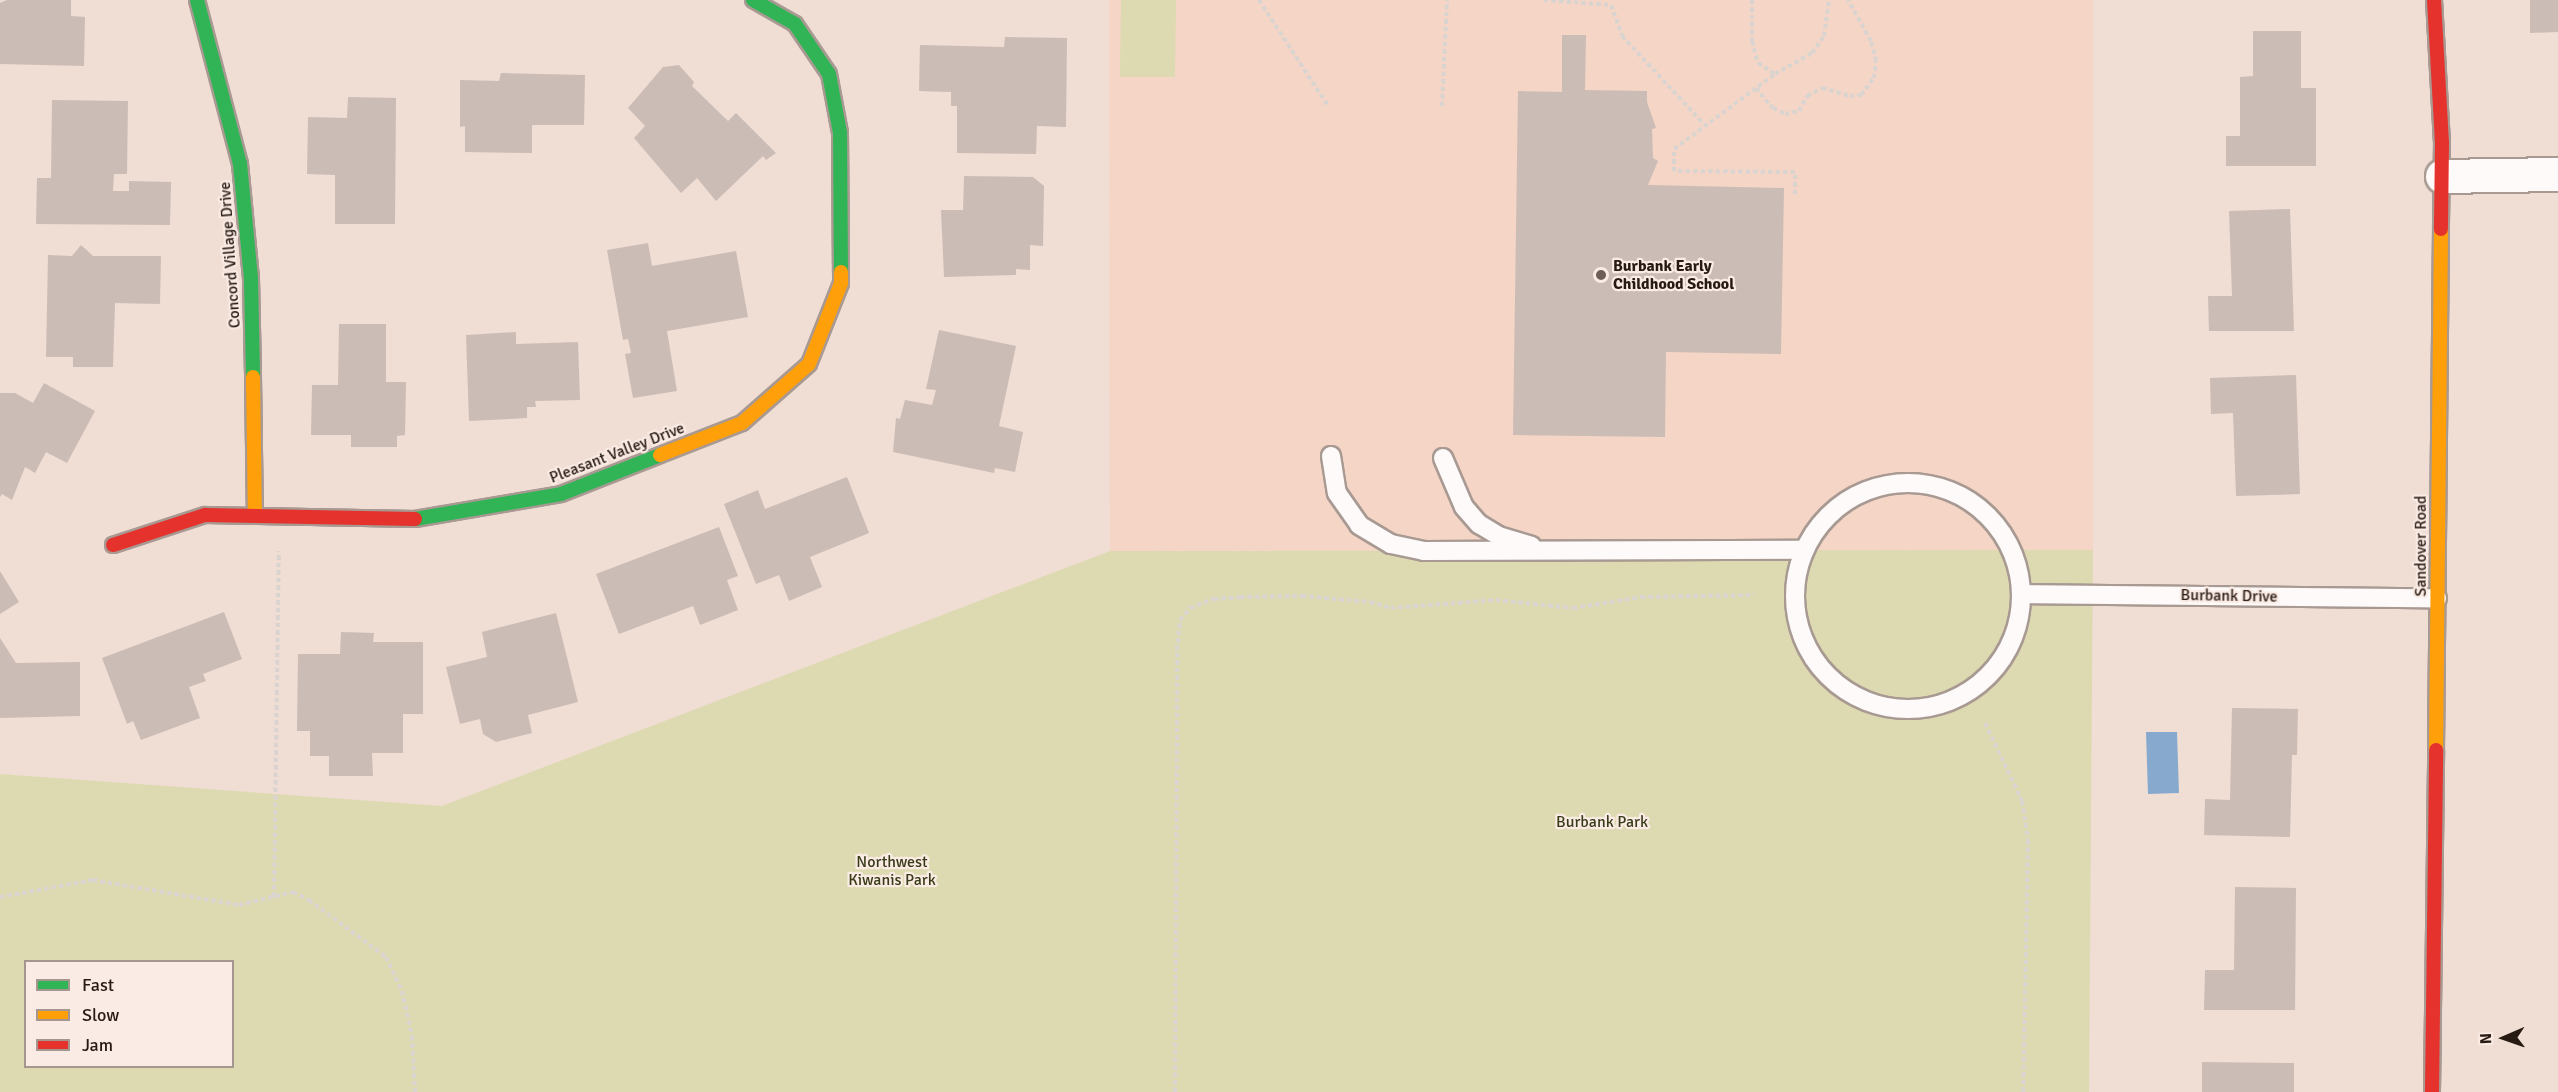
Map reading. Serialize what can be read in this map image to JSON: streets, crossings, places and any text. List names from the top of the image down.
{
  "streets": {
    "street": ["Concord Village Drive", "Pleasant Valley Drive", "Sandover Road"],
    "lane": ["Burbank Drive"]
  },
  "crossings": [
    ["Concord Village Drive", "Pleasant Valley Drive"],
    ["Sandover Road", "Burbank Drive"]
  ],
  "parks": ["Burbank Park", "Northwest Kiwanis Park"],
  "places": ["Burbank Early Childhood School"],
  "legend": ["Fast", "Slow", "Jam"],
  "north": "left"
}
